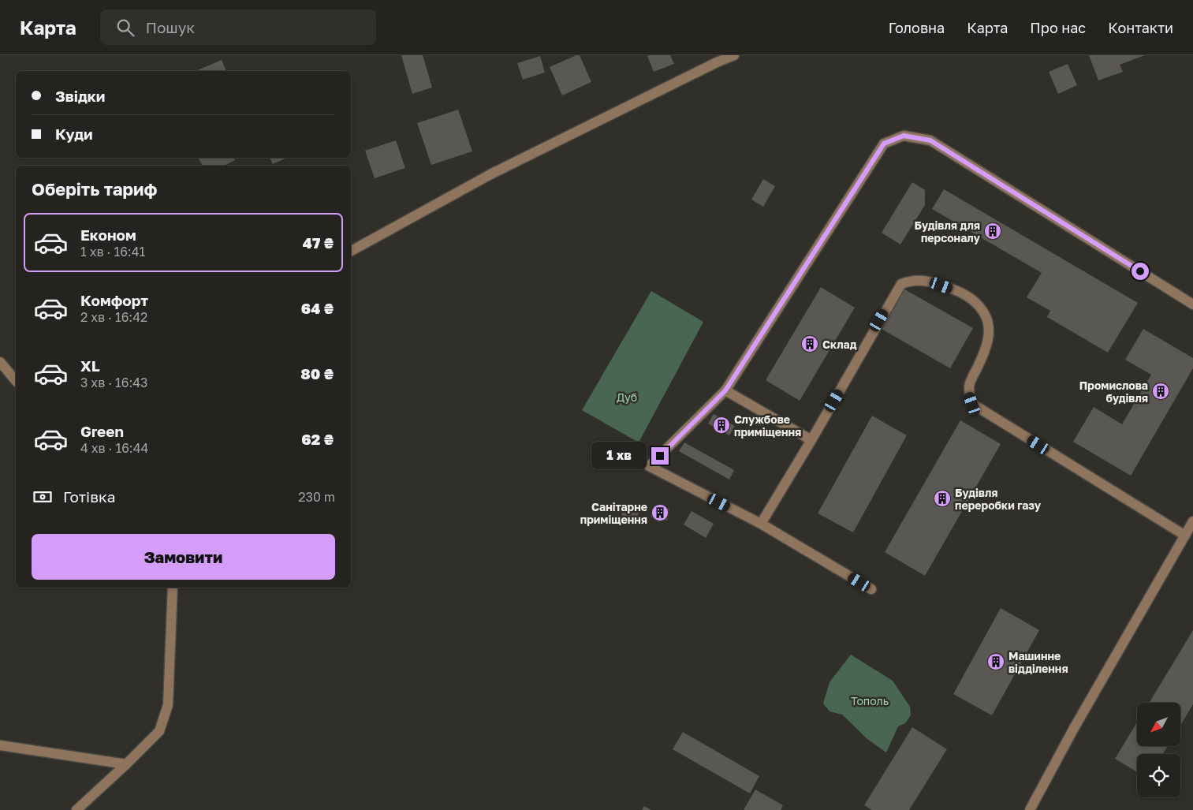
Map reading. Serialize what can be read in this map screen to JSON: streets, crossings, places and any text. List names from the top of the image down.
{
  "parks": ["Дуб", "Тополь"],
  "places": {
    "building": [
      "Будівля для персоналу",
      "Склад",
      "Промислова будівля",
      "Службове приміщення",
      "Будівля переробки газу",
      "Санітарне приміщення",
      "Машинне відділення"
    ]
  },
  "north": "bottom left",
  "page": {
    "header": "Карта",
    "search": "Пошук",
    "nav": [
      "Головна",
      "Карта",
      "Про нас",
      "Контакти"
    ],
    "banner": ["Звідки", "Куди"],
    "heading": "Оберіть тариф",
    "list": [
      {
        "name": "Економ",
        "note": "1 хв · 16:41",
        "value": "47 ₴"
      },
      {
        "name": "Комфорт",
        "note": "2 хв · 16:42",
        "value": "64 ₴"
      },
      {
        "name": "XL",
        "note": "3 хв · 16:43",
        "value": "80 ₴"
      },
      {
        "name": "Green",
        "note": "4 хв · 16:44",
        "value": "62 ₴"
      }
    ],
    "bubble": "1 хв",
    "pay": ["Готівка", "230 m"],
    "buttons": "Замовити"
  }
}
